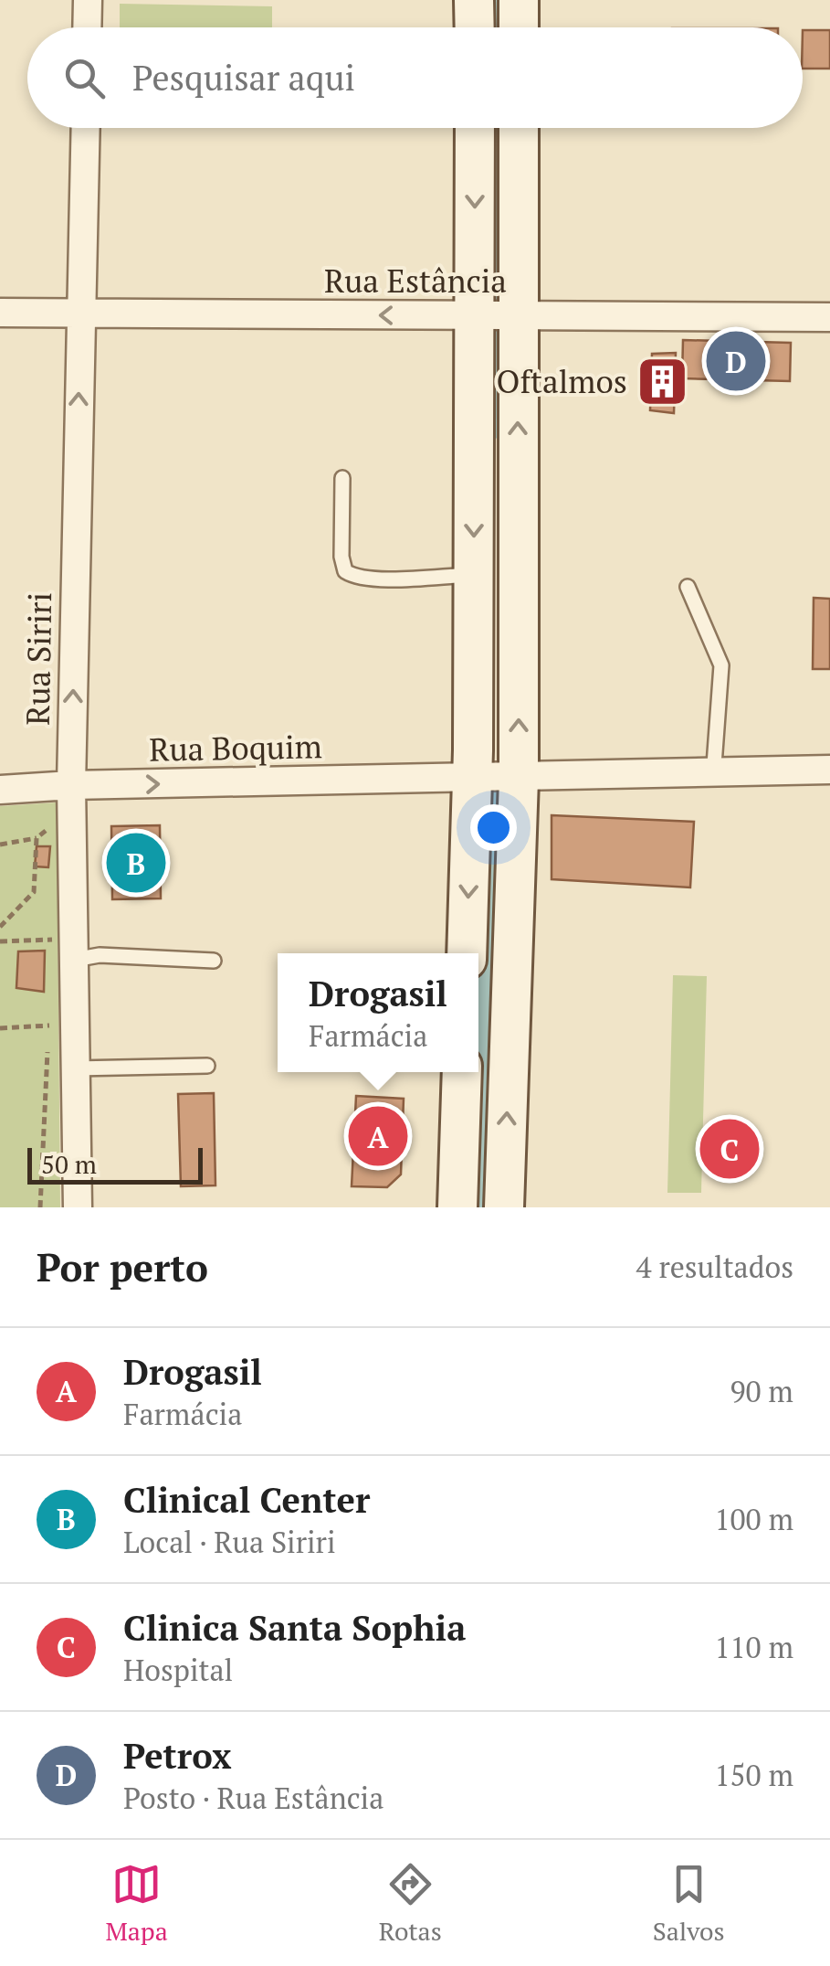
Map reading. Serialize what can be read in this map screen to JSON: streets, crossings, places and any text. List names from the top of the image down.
{
  "streets": {
    "street": ["Rua Estância", "Rua Siriri", "Rua Boquim"]
  },
  "crossings": [
    ["Rua Estância", "Rua Siriri"],
    ["Rua Siriri", "Rua Boquim"]
  ],
  "one_way": ["Rua Estância", "Rua Siriri", "Rua Boquim"],
  "places": {
    "building": ["Oftalmos"]
  },
  "scale_bar": "50 m",
  "page": {
    "search": "Pesquisar aqui",
    "pins": [
      "D",
      "B",
      "A",
      "C"
    ],
    "popup": ["Drogasil", "Farmácia"],
    "scale": "50 m",
    "heading": ["Por perto", "4 resultados"],
    "list": [
      {
        "mark": "A",
        "name": "Drogasil",
        "note": "Farmácia",
        "value": "90 m"
      },
      {
        "mark": "B",
        "name": "Clinical Center",
        "note": "Local · Rua Siriri",
        "value": "100 m"
      },
      {
        "mark": "C",
        "name": "Clinica Santa Sophia",
        "note": "Hospital",
        "value": "110 m"
      },
      {
        "mark": "D",
        "name": "Petrox",
        "note": "Posto · Rua Estância",
        "value": "150 m"
      }
    ],
    "nav": ["Mapa", "Rotas", "Salvos"]
  }
}
